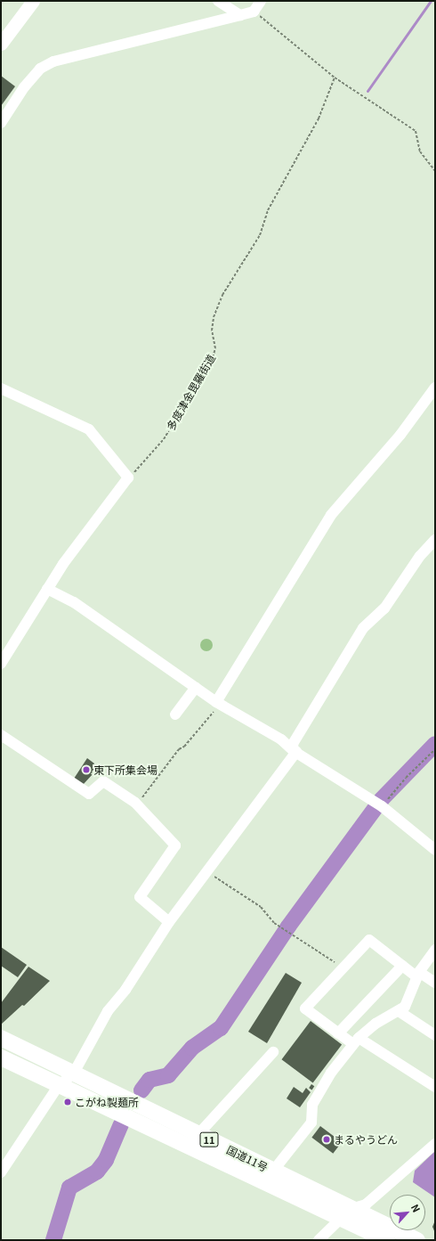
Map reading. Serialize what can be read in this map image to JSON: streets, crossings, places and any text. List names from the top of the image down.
{
  "streets": {
    "highway": ["11", "国道11号"],
    "path": ["多度津金毘羅街道"]
  },
  "places": ["東下所集会場", "こがね製麺所", "まるやうどん"],
  "north": "top right"
}
